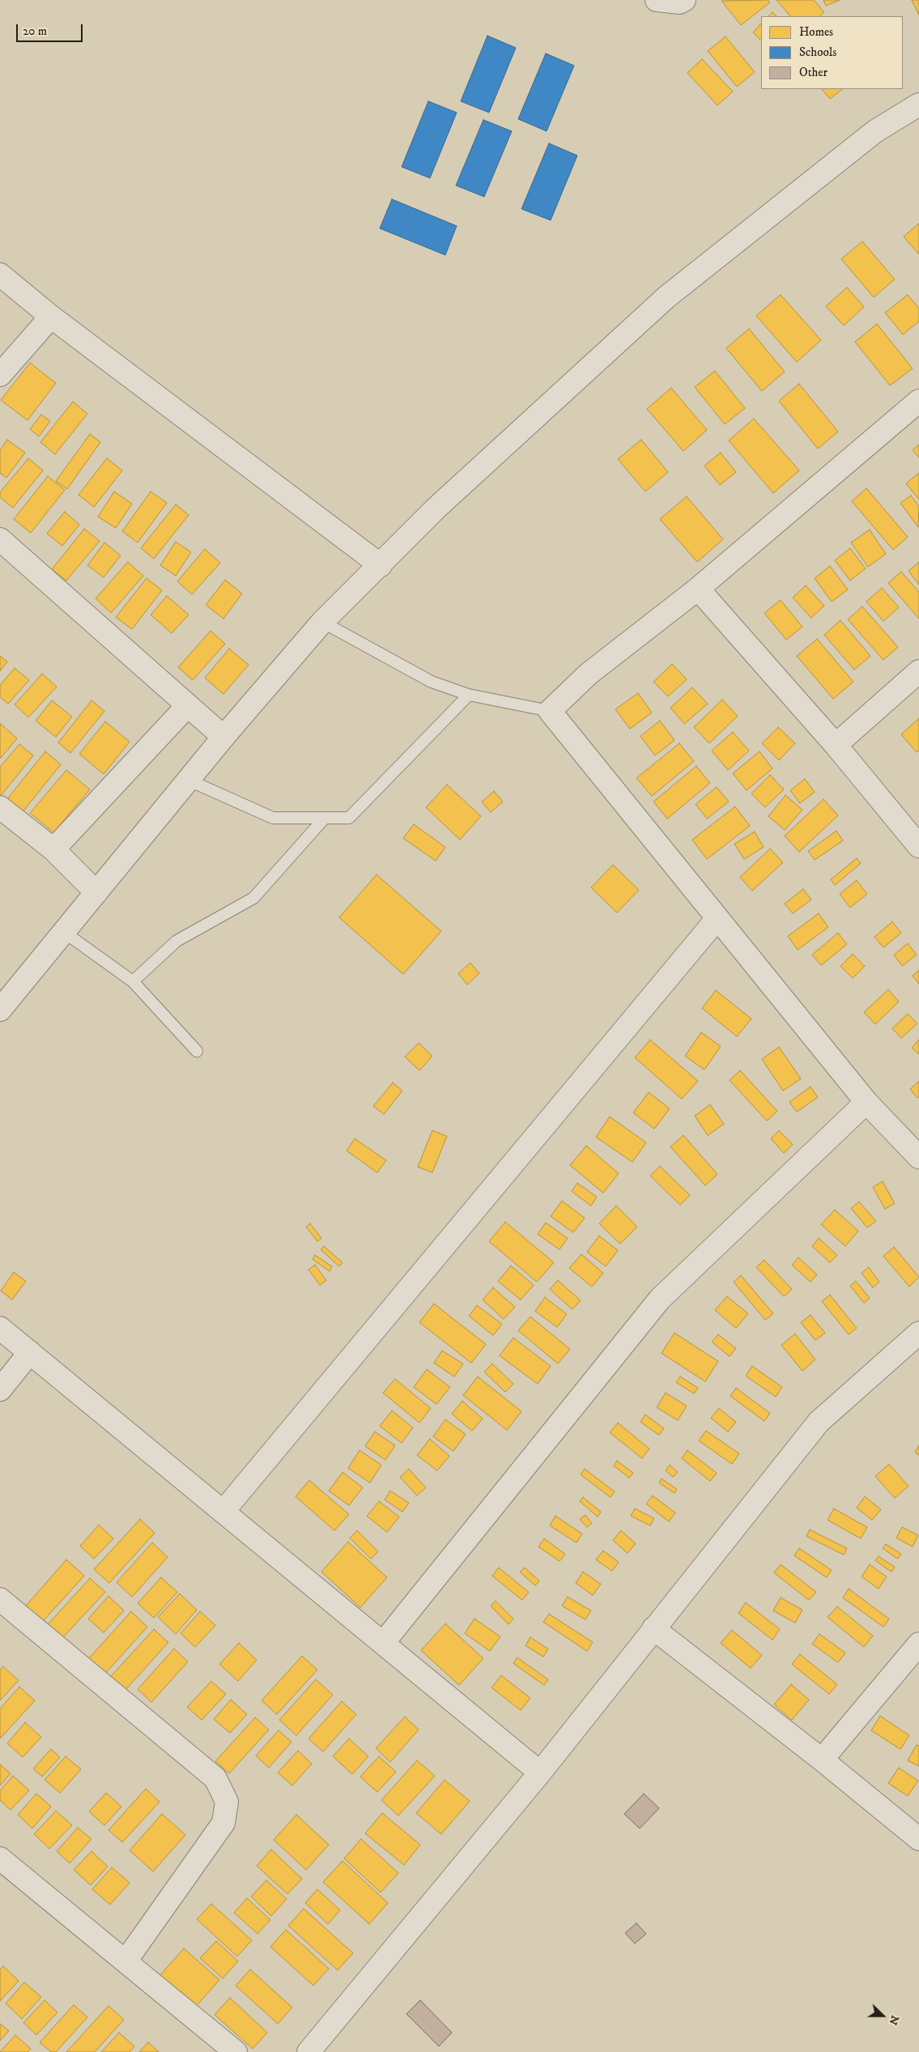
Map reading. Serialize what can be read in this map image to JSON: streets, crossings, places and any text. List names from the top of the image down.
{
  "legend": ["Homes", "Schools", "Other"],
  "scale_bar": "20 m",
  "north": "right"
}
